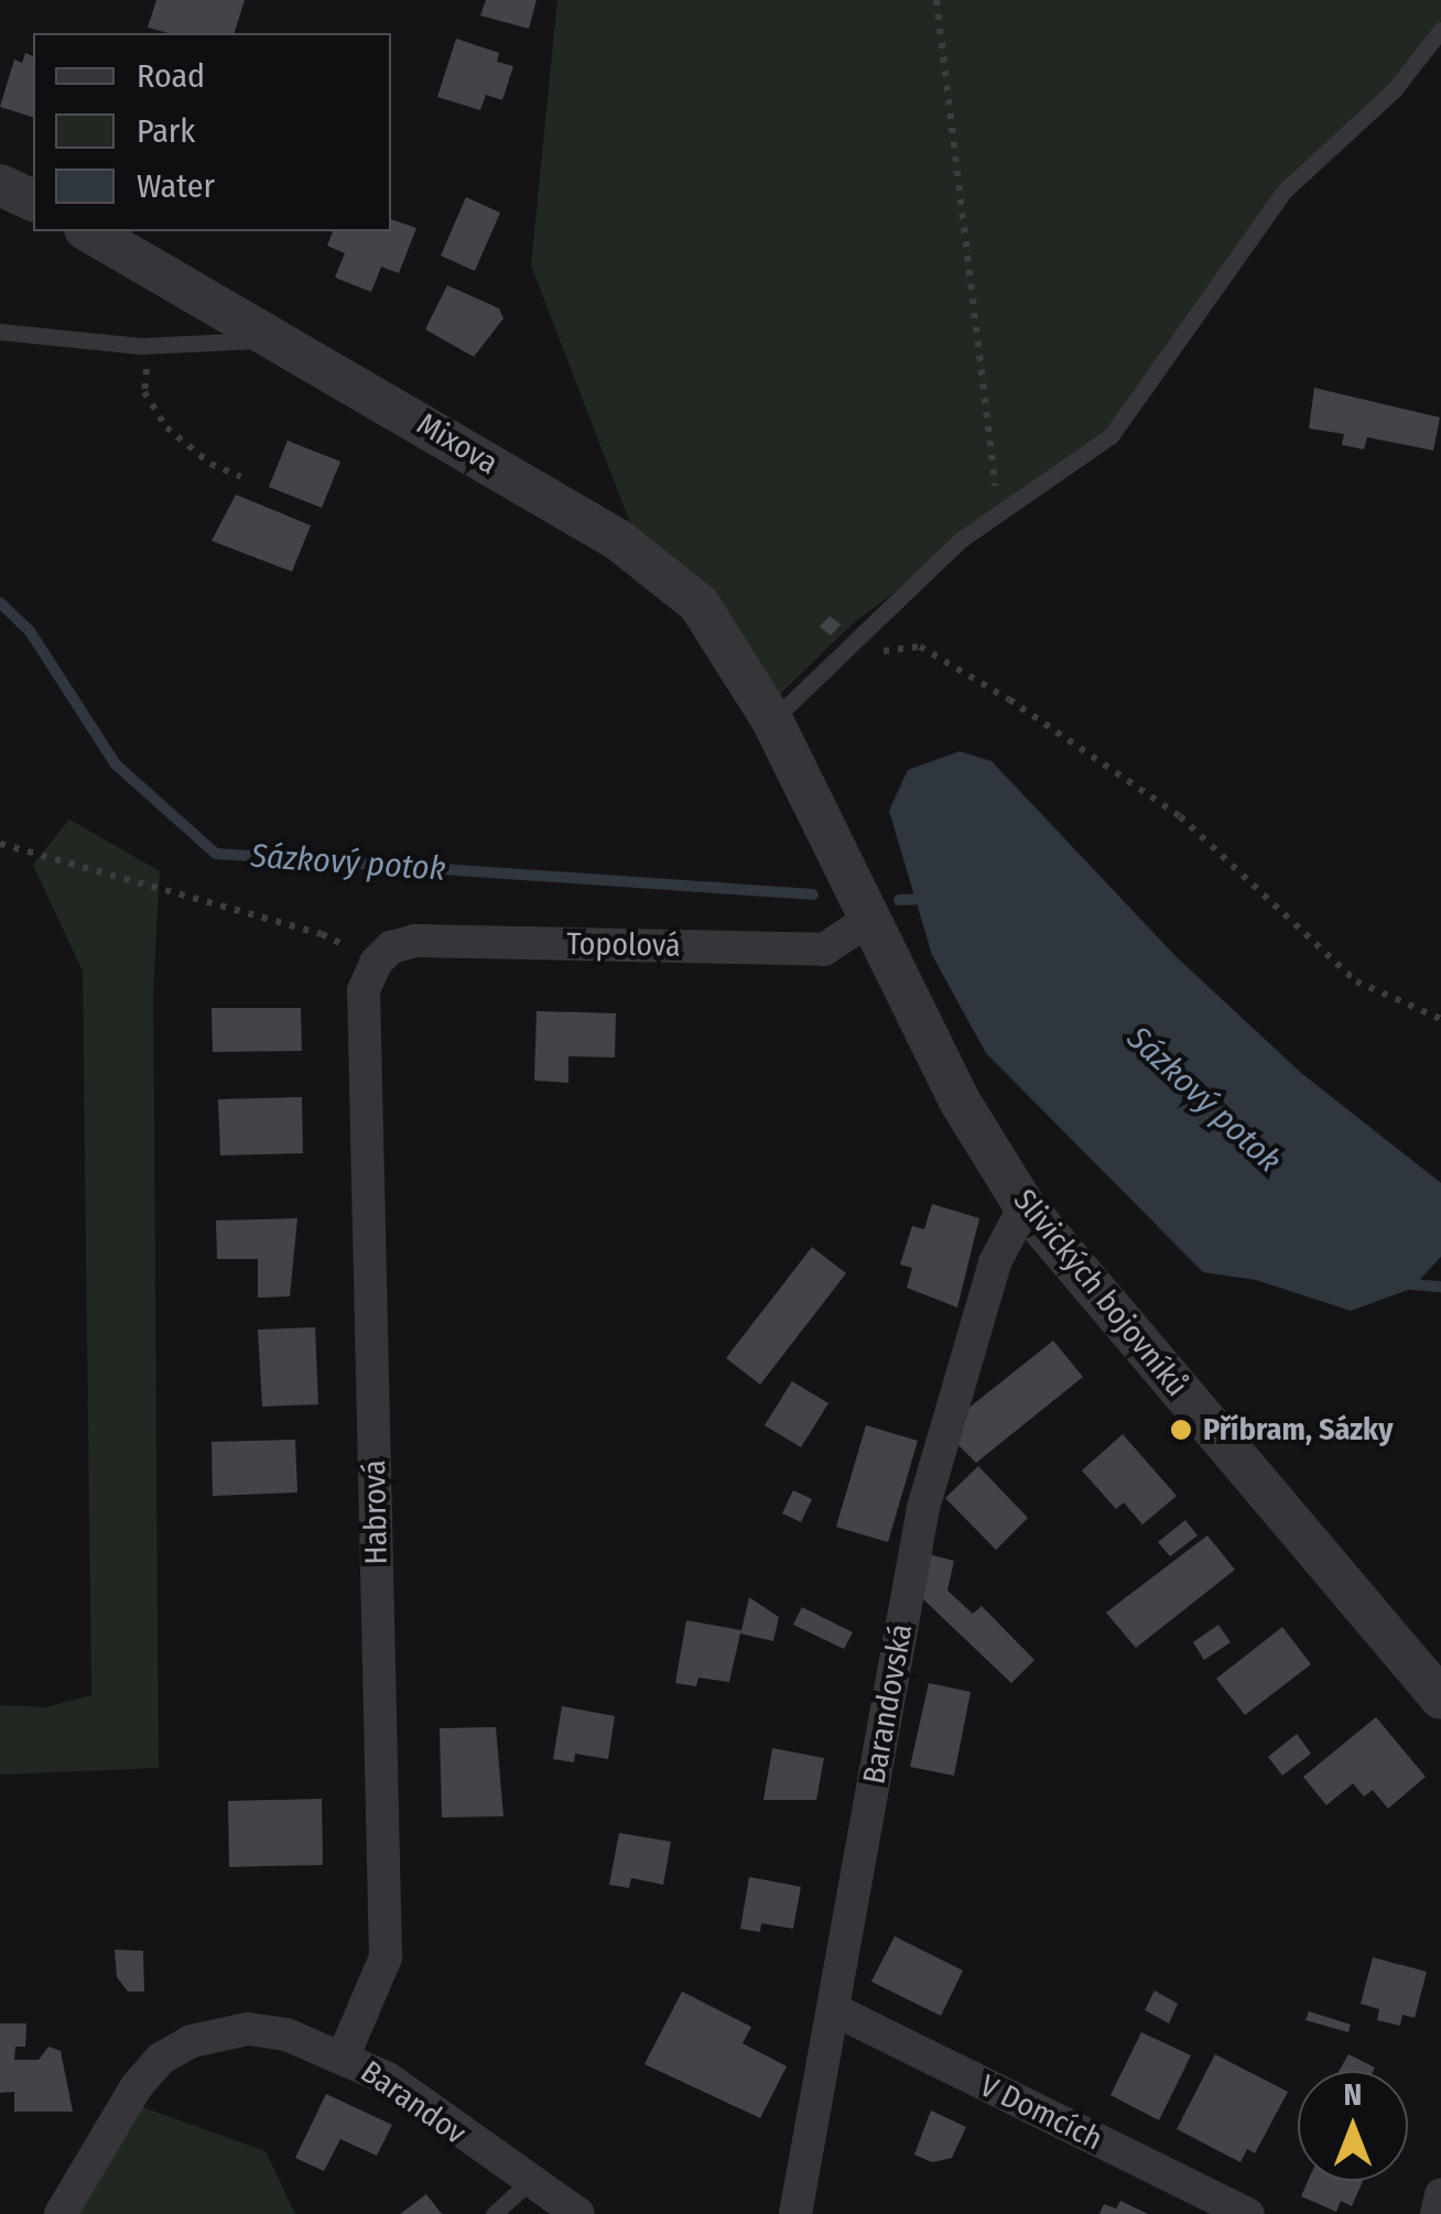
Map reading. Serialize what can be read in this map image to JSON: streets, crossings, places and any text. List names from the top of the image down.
{
  "streets": {
    "street": [
      "Mixova",
      "Topolová",
      "Slivických bojovníků",
      "Habrová",
      "Barandovská",
      "Barandov",
      "V Domcích"
    ]
  },
  "crossings": [
    ["Mixova", "Slivických bojovníků"],
    ["Topolová", "Slivických bojovníků"],
    ["Topolová", "Habrová"],
    ["Slivických bojovníků", "Barandovská"],
    ["Habrová", "Barandov"],
    ["Barandovská", "V Domcích"]
  ],
  "water": ["Sázkový potok"],
  "places": ["Příbram, Sázky"],
  "legend": ["Road", "Park", "Water"],
  "north": "top"
}
